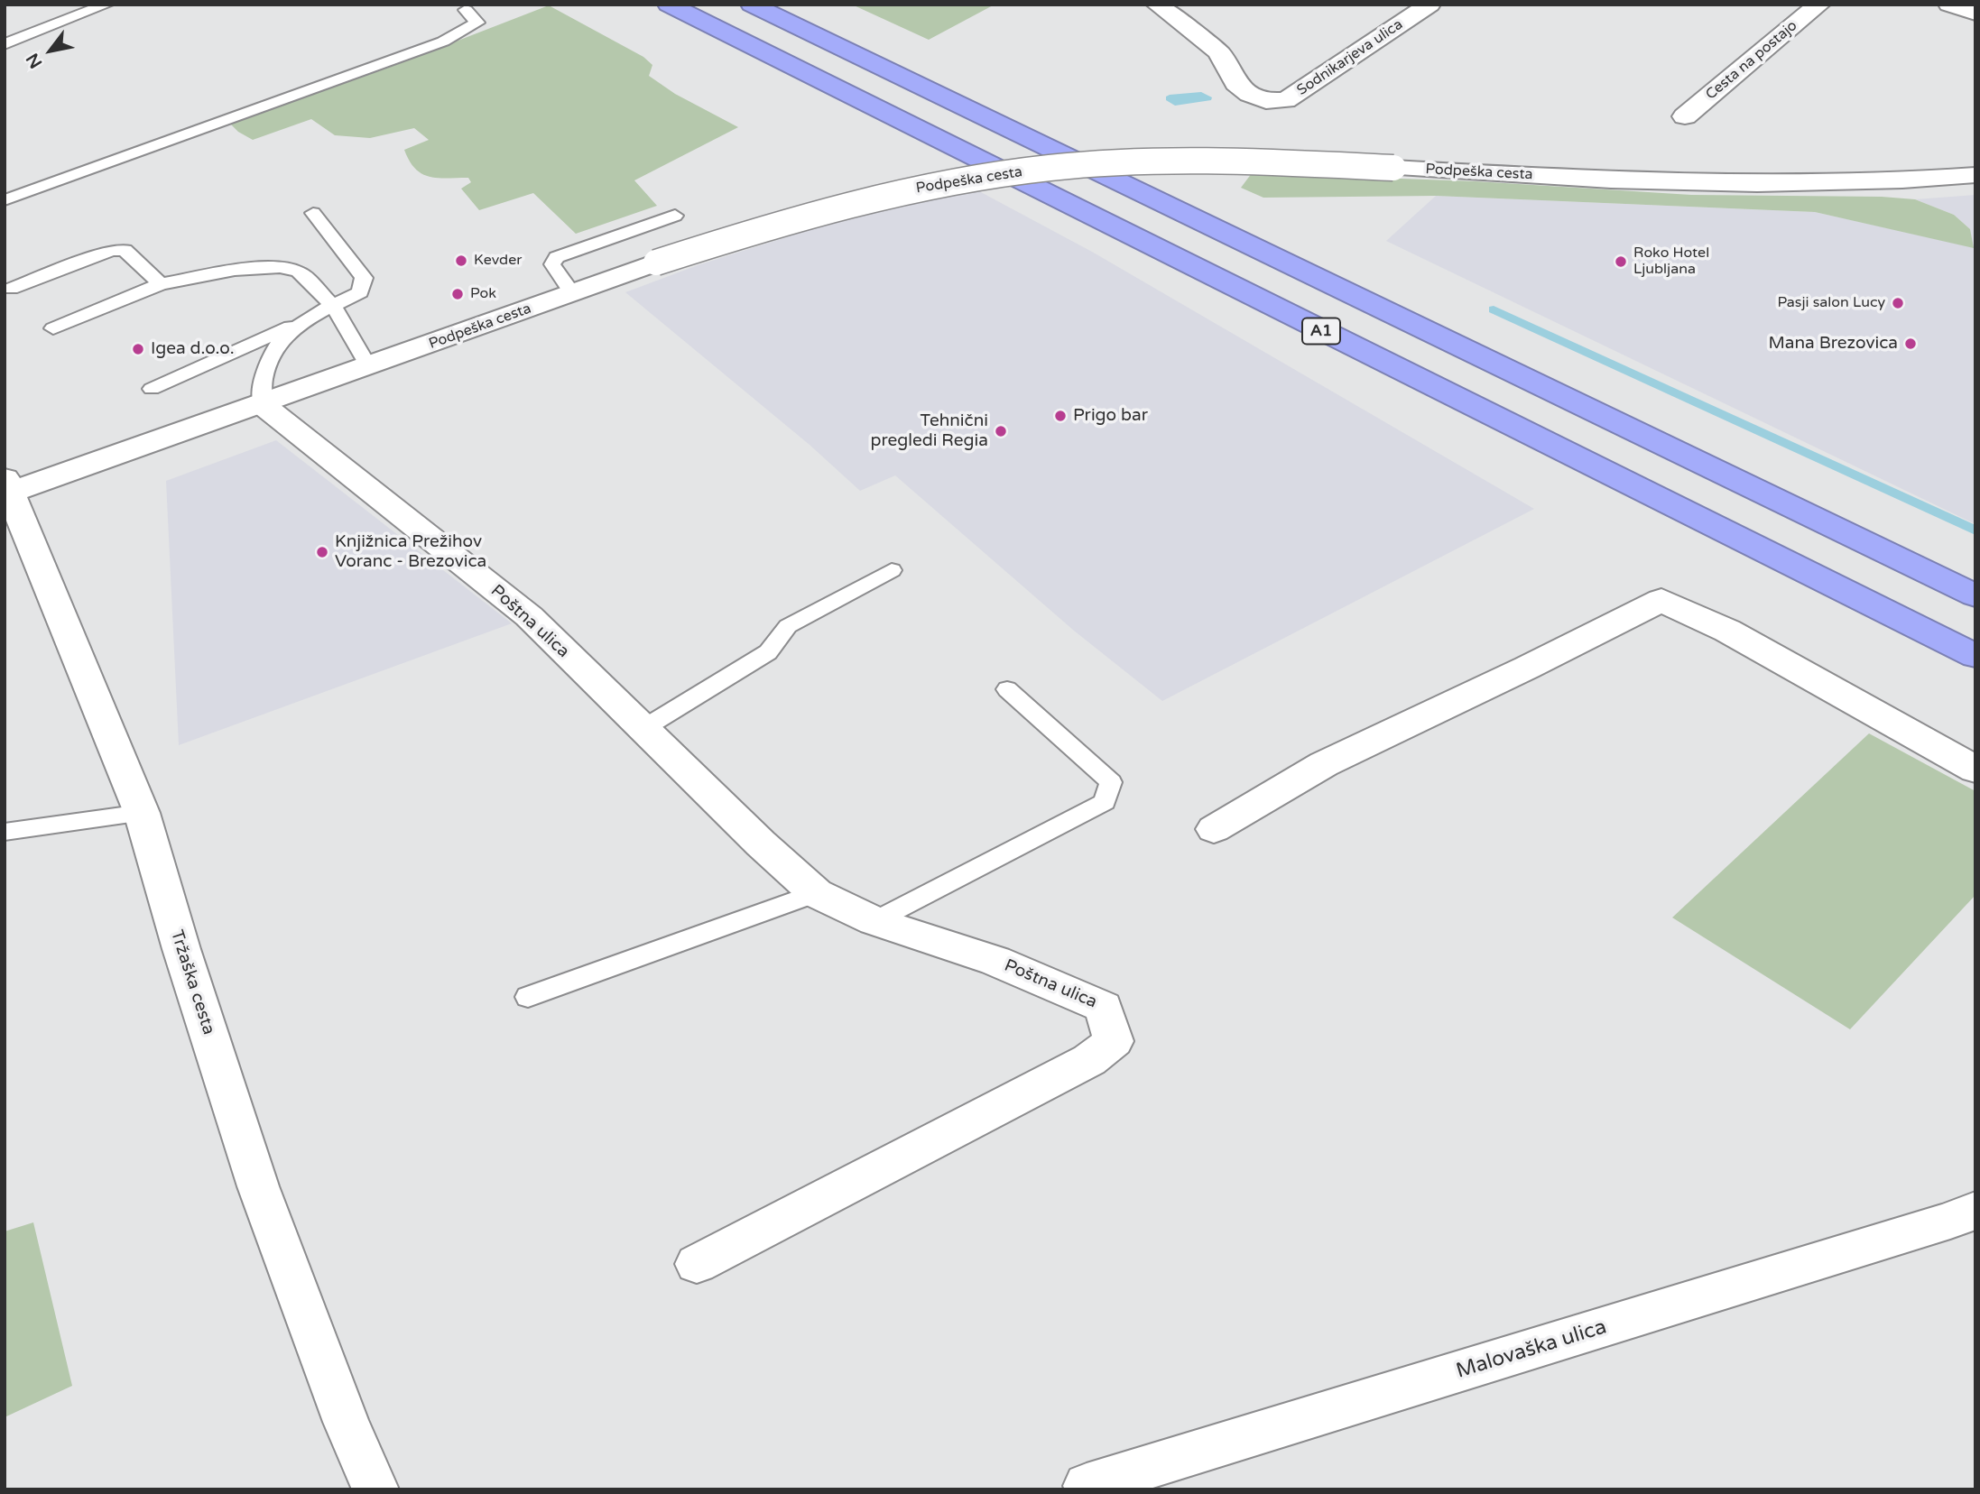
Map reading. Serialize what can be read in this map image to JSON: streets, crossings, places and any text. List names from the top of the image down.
{
  "streets": {
    "highway": ["A1"],
    "street": [
      "Sodnikarjeva ulica",
      "Cesta na postajo",
      "Podpeška cesta",
      "Poštna ulica",
      "Tržaška cesta",
      "Malovaška ulica"
    ]
  },
  "crossings": [
    ["Podpeška cesta", "Poštna ulica"],
    ["Podpeška cesta", "Tržaška cesta"]
  ],
  "places": [
    "Kevder",
    "Roko Hotel Ljubljana",
    "Pok",
    "Pasji salon Lucy",
    "Mana Brezovica",
    "Igea d.o.o.",
    "Prigo bar",
    "Tehnični pregledi Regia",
    "Knjižnica Prežihov Voranc - Brezovica"
  ],
  "north": "bottom left"
}
